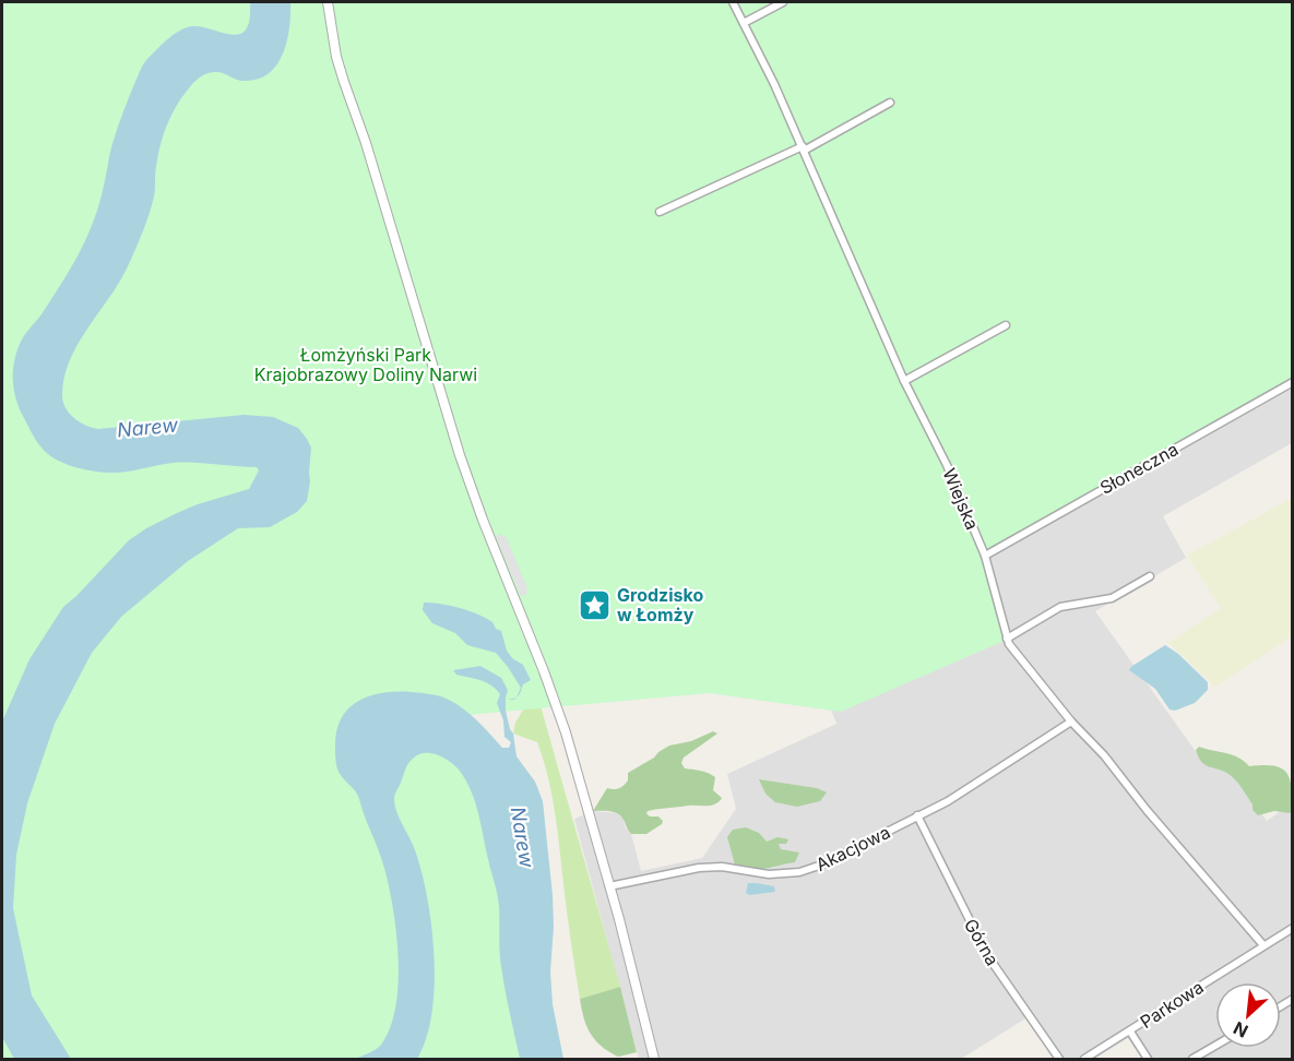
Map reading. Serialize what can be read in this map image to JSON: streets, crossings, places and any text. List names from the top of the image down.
{
  "streets": {
    "street": [
      "Słoneczna",
      "Wiejska",
      "Akacjowa",
      "Górna",
      "Parkowa"
    ]
  },
  "crossings": [
    ["Słoneczna", "Wiejska"],
    ["Wiejska", "Akacjowa"],
    ["Wiejska", "Parkowa"],
    ["Akacjowa", "Górna"]
  ],
  "water": ["Narew"],
  "parks": ["Łomżyński Park Krajobrazowy Doliny Narwi"],
  "places": {
    "place": ["Grodzisko w Łomży"]
  },
  "north": "bottom left"
}
